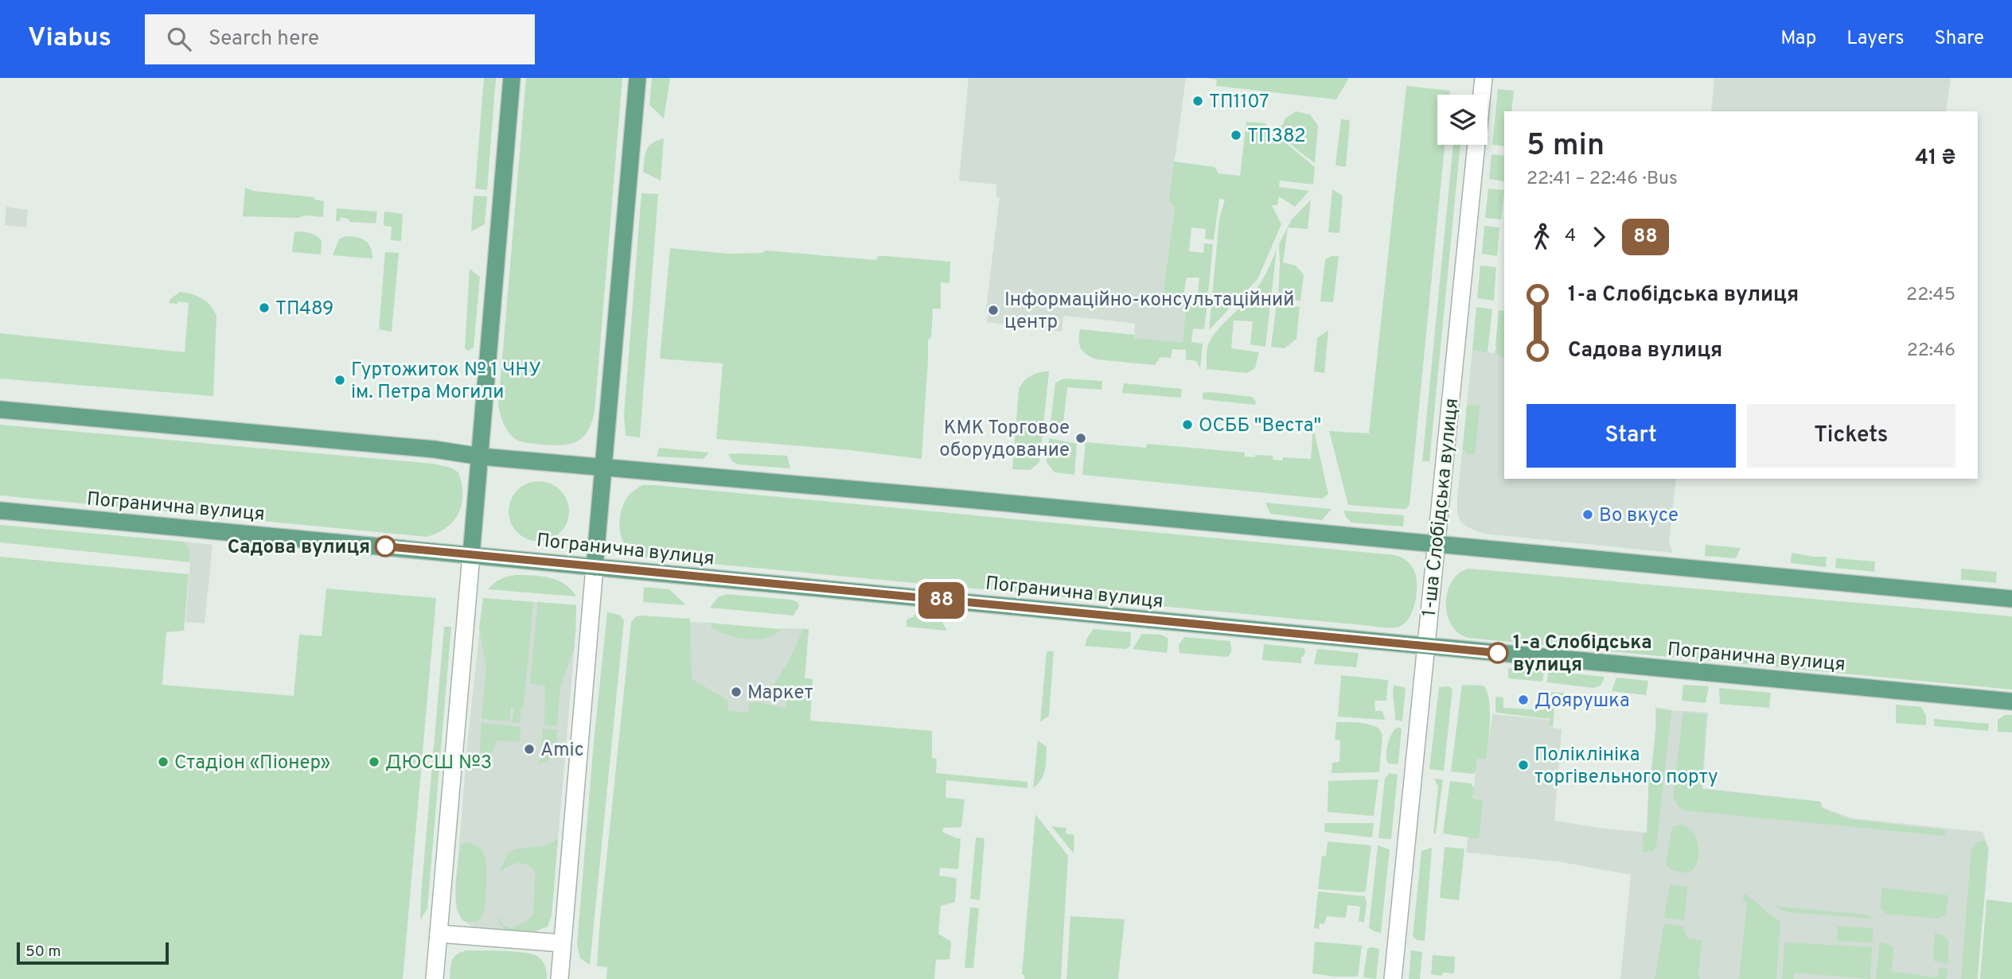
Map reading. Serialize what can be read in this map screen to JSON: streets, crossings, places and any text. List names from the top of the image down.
{
  "streets": {
    "main road": ["Погранична вулиця"],
    "street": ["1-ша Слобідська вулиця"]
  },
  "crossings": [
    ["Погранична вулиця", "1-ша Слобідська вулиця"]
  ],
  "places": [
    "ТП1107",
    "ТП382",
    "ТП489",
    "Інформаційно-консультаційний центр",
    "Гуртожиток № 1 ЧНУ ім. Петра Могили",
    "ОСББ \"Веста\"",
    "КМК Торговое оборудование",
    "Во вкусе",
    "Садова вулиця",
    "1-а Слобідська вулиця",
    "Маркет",
    "Доярушка",
    "Amic",
    "Стадіон «Піонер»",
    "ДЮСШ №3",
    "Поліклініка торгівельного порту"
  ],
  "lines": ["bus line 88"],
  "scale_bar": "50 m",
  "page": {
    "header": "Viabus",
    "search": "Search here",
    "nav": ["Map", "Layers", "Share"],
    "on_map": "88",
    "heading": ["5 min", "22:41 – 22:46 · Bus", "41 ₴"],
    "legs": ["4", "88"],
    "list": [
      {
        "name": "1-а Слобідська вулиця",
        "value": "22:45"
      },
      {
        "name": "Садова вулиця",
        "value": "22:46"
      }
    ],
    "buttons": ["Start", "Tickets"],
    "scale": "50 m"
  }
}
